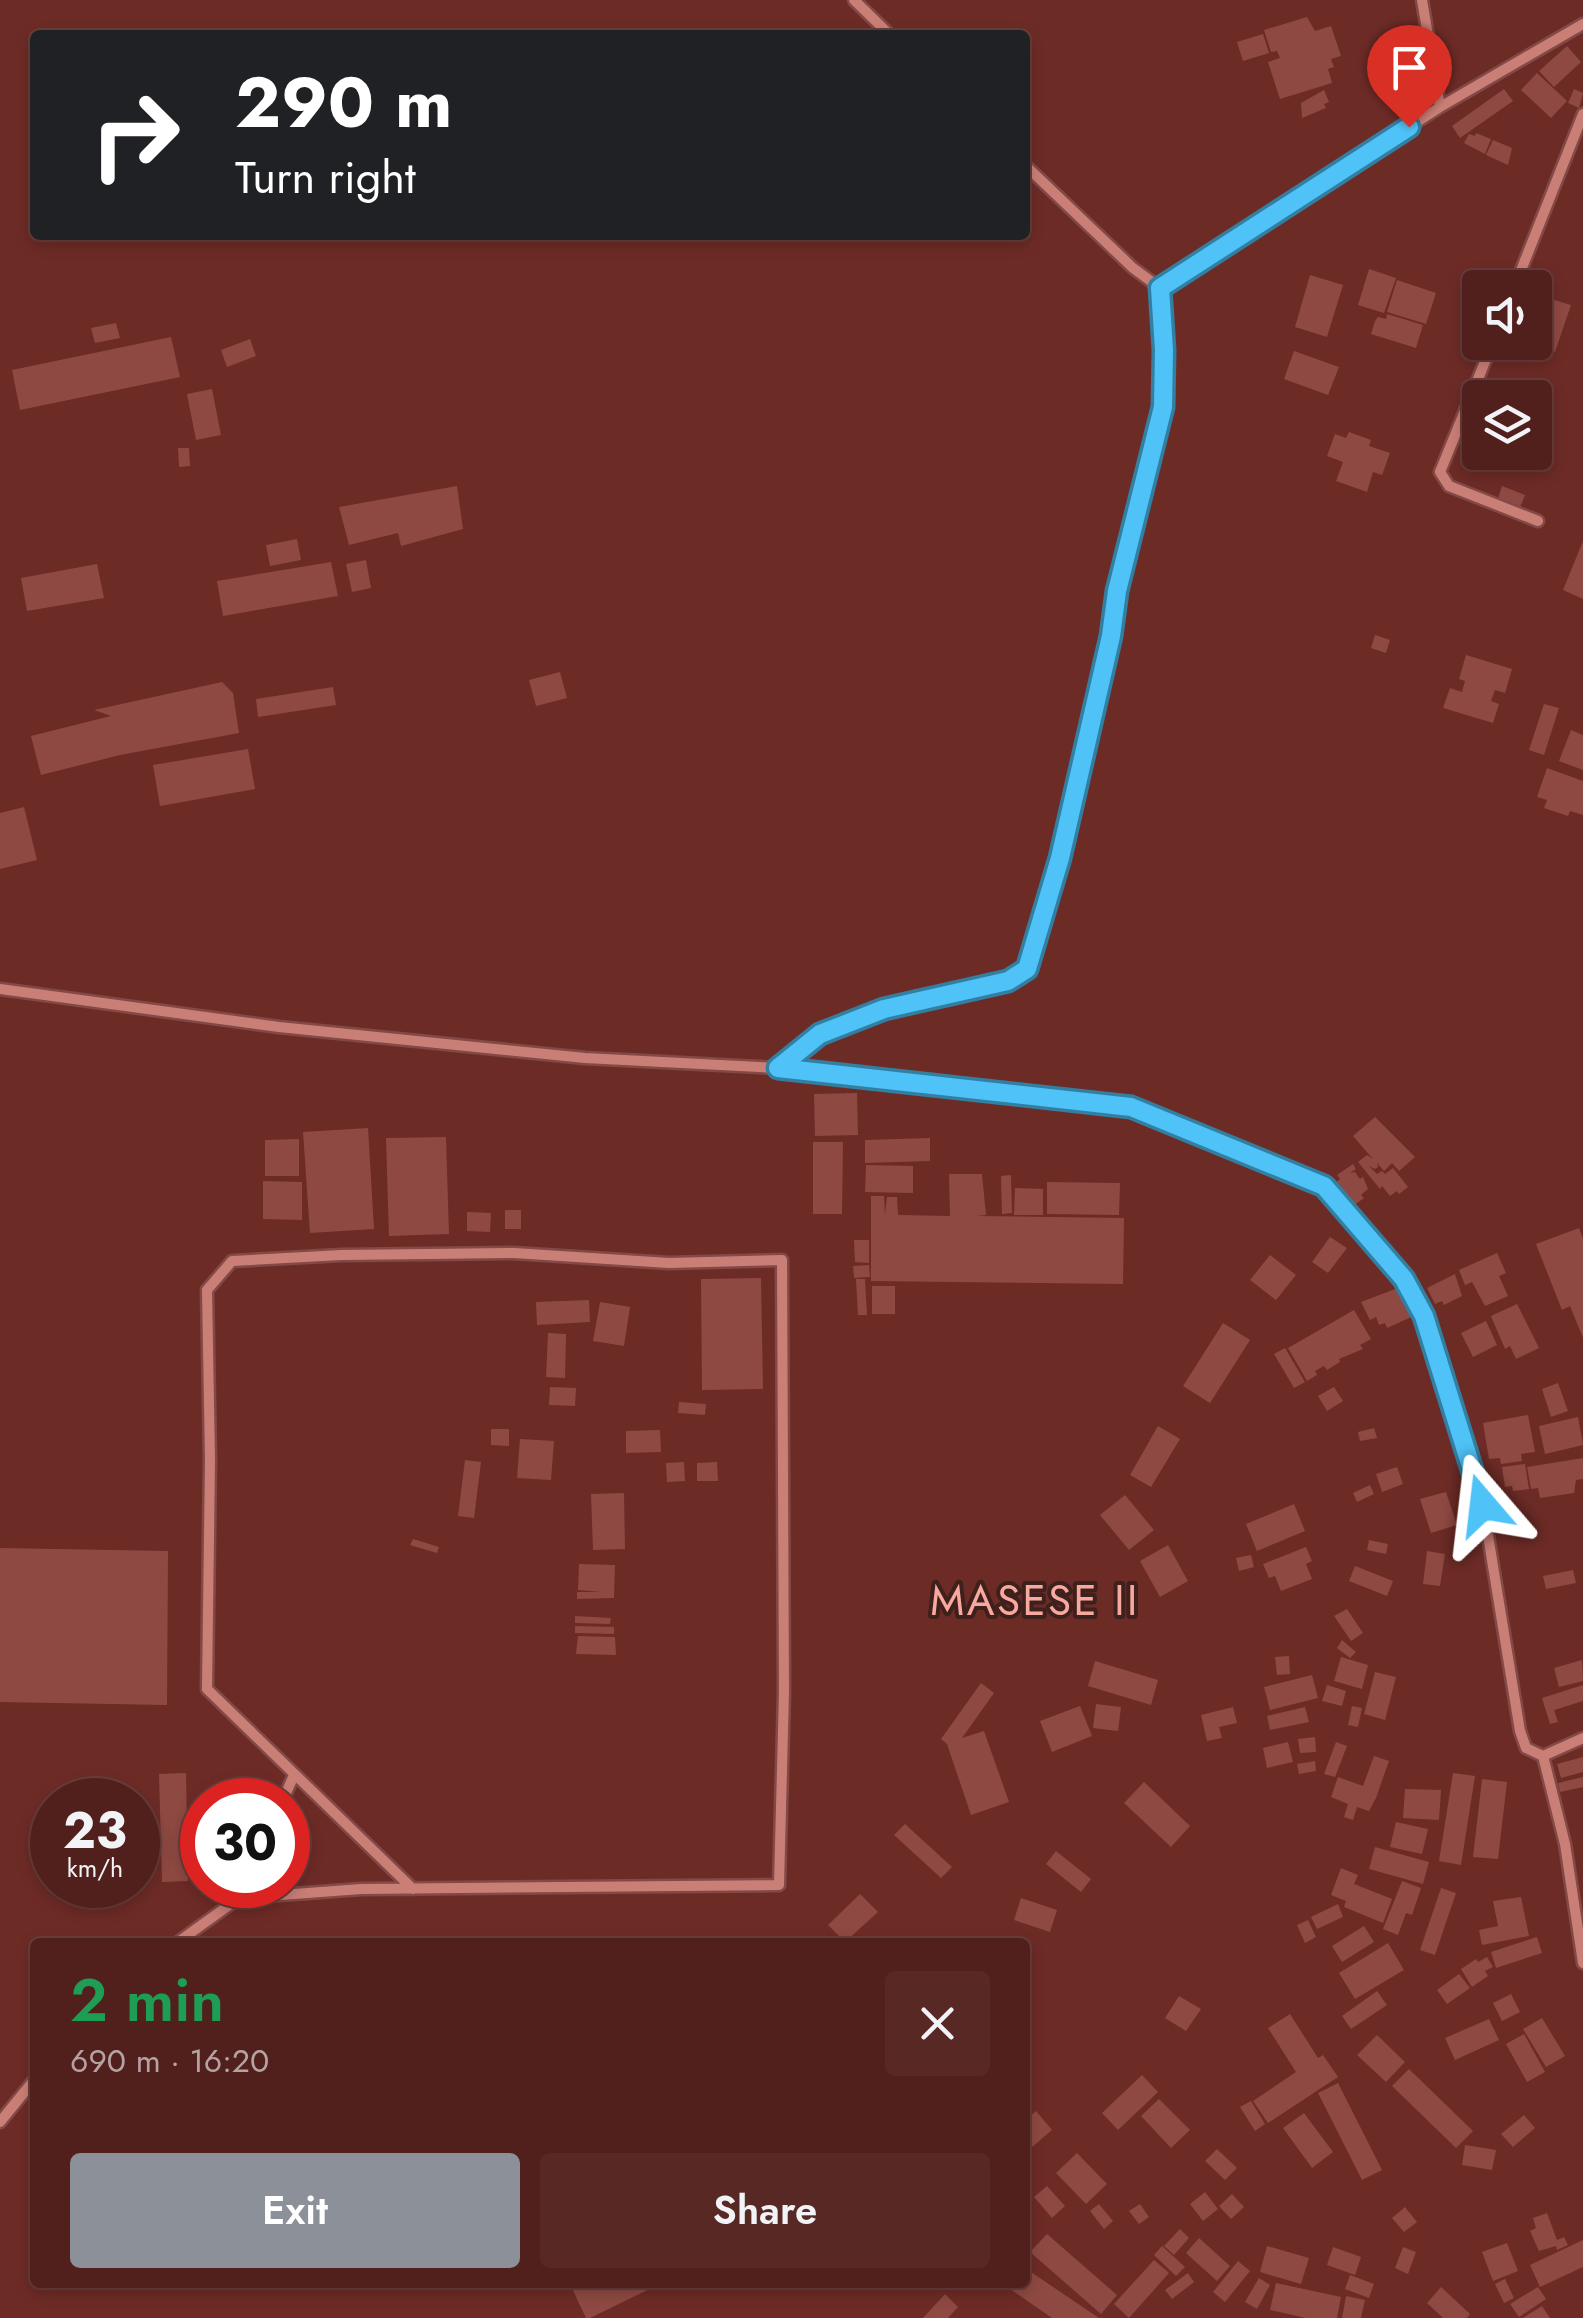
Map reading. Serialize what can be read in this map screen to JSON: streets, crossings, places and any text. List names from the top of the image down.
{
  "districts": ["MASESE II"],
  "page": {
    "turn": ["290 m", "Turn right"],
    "speed": "23 km/h",
    "limit": "30",
    "heading": ["2 min", "690 m · 16:20"],
    "buttons": ["Exit", "Share"]
  }
}
